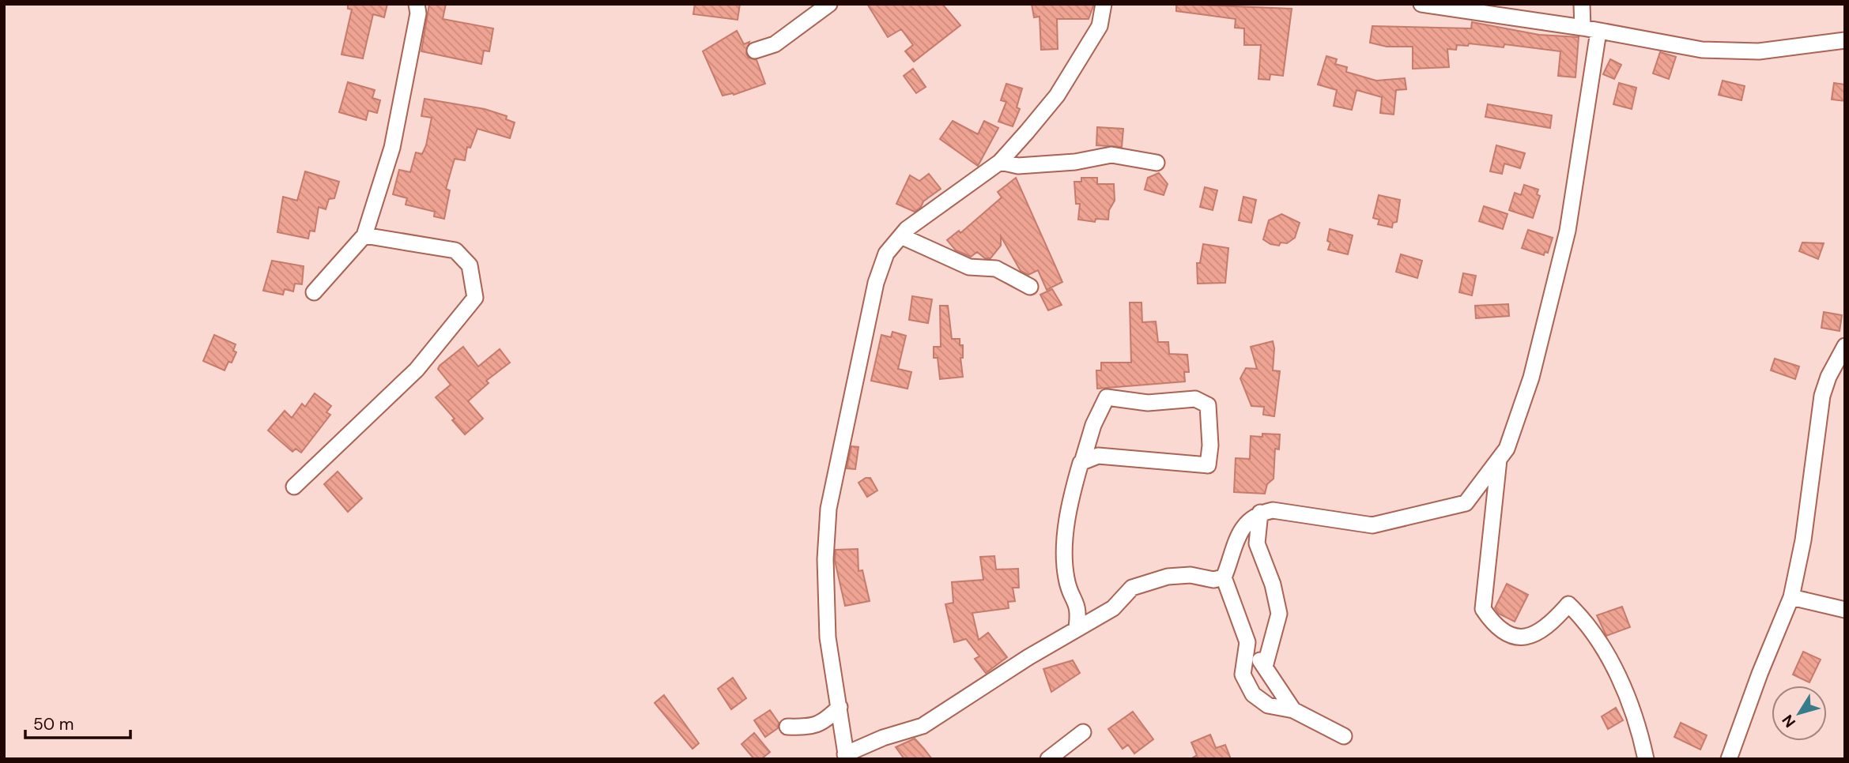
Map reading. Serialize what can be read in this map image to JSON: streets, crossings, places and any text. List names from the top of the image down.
{
  "scale_bar": "50 m",
  "north": "bottom left"
}
